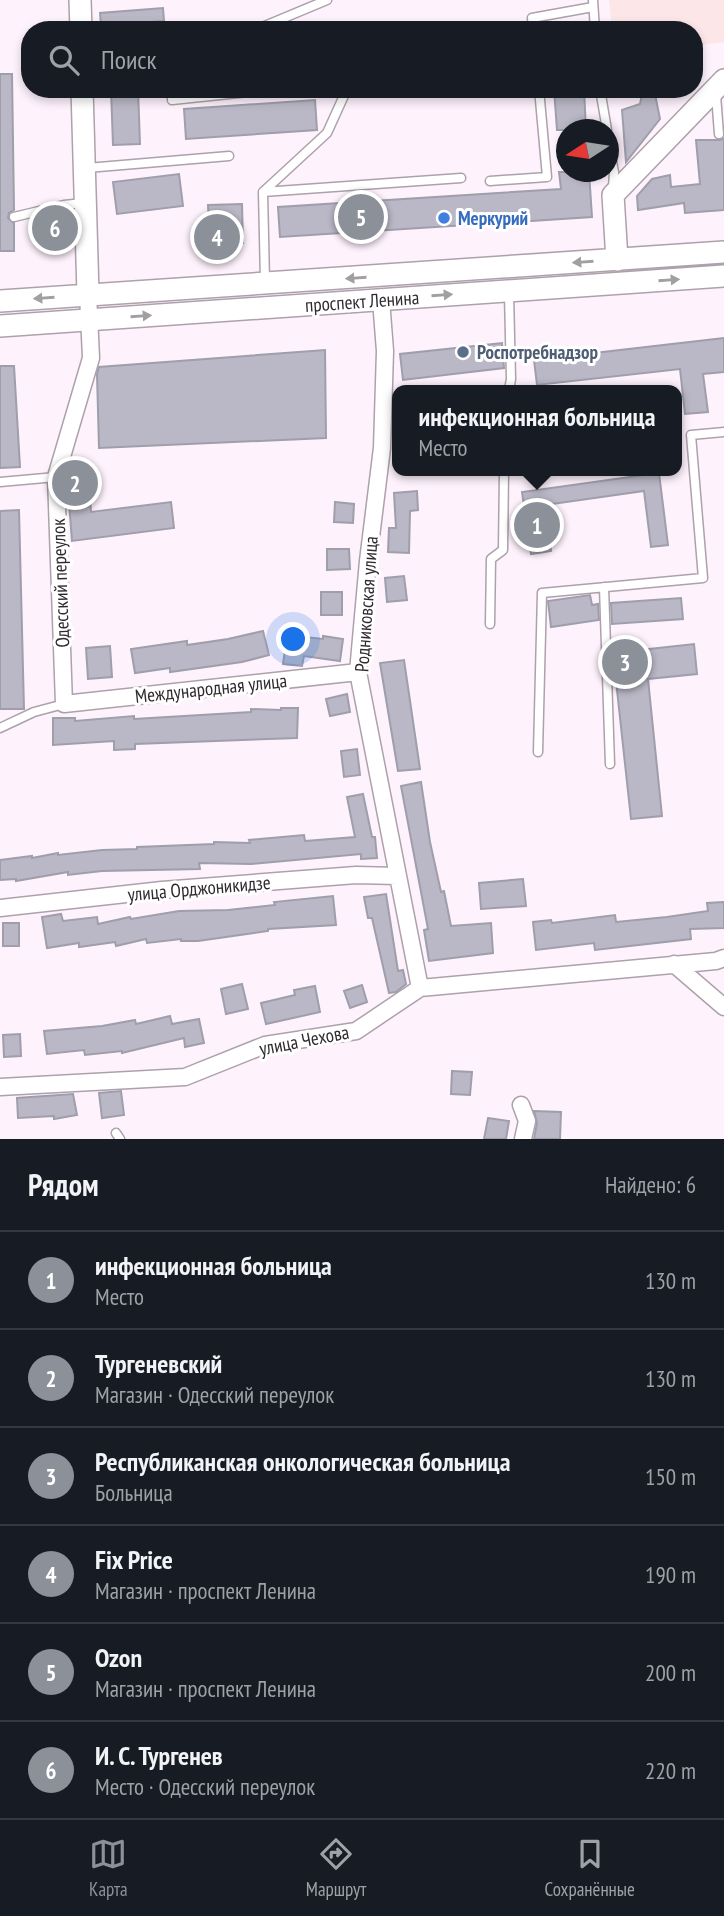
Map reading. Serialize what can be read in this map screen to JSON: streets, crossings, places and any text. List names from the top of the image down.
{
  "streets": {
    "main road": ["проспект Ленина", "Одесский переулок"],
    "street": [
      "Родниковская улица",
      "Международная улица",
      "улица Орджоникидзе",
      "улица Чехова"
    ]
  },
  "crossings": [
    ["проспект Ленина", "Одесский переулок"],
    ["проспект Ленина", "Родниковская улица"],
    ["Одесский переулок", "Международная улица"],
    ["Родниковская улица", "Международная улица"],
    ["Родниковская улица", "улица Орджоникидзе"],
    ["Родниковская улица", "улица Чехова"]
  ],
  "places": ["Меркурий", "Роспотребнадзор"],
  "north": "left",
  "page": {
    "search": "Поиск",
    "pins": [
      "5",
      "6",
      "4",
      "2",
      "1",
      "3"
    ],
    "popup": ["инфекционная больница", "Место"],
    "heading": ["Рядом", "Найдено: 6"],
    "list": [
      {
        "mark": "1",
        "name": "инфекционная больница",
        "note": "Место",
        "value": "130 m"
      },
      {
        "mark": "2",
        "name": "Тургеневский",
        "note": "Магазин · Одесский переулок",
        "value": "130 m"
      },
      {
        "mark": "3",
        "name": "Республиканская онкологическая больница",
        "note": "Больница",
        "value": "150 m"
      },
      {
        "mark": "4",
        "name": "Fix Price",
        "note": "Магазин · проспект Ленина",
        "value": "190 m"
      },
      {
        "mark": "5",
        "name": "Ozon",
        "note": "Магазин · проспект Ленина",
        "value": "200 m"
      },
      {
        "mark": "6",
        "name": "И. С. Тургенев",
        "note": "Место · Одесский переулок",
        "value": "220 m"
      }
    ],
    "nav": ["Карта", "Маршрут", "Сохранённые"]
  }
}
